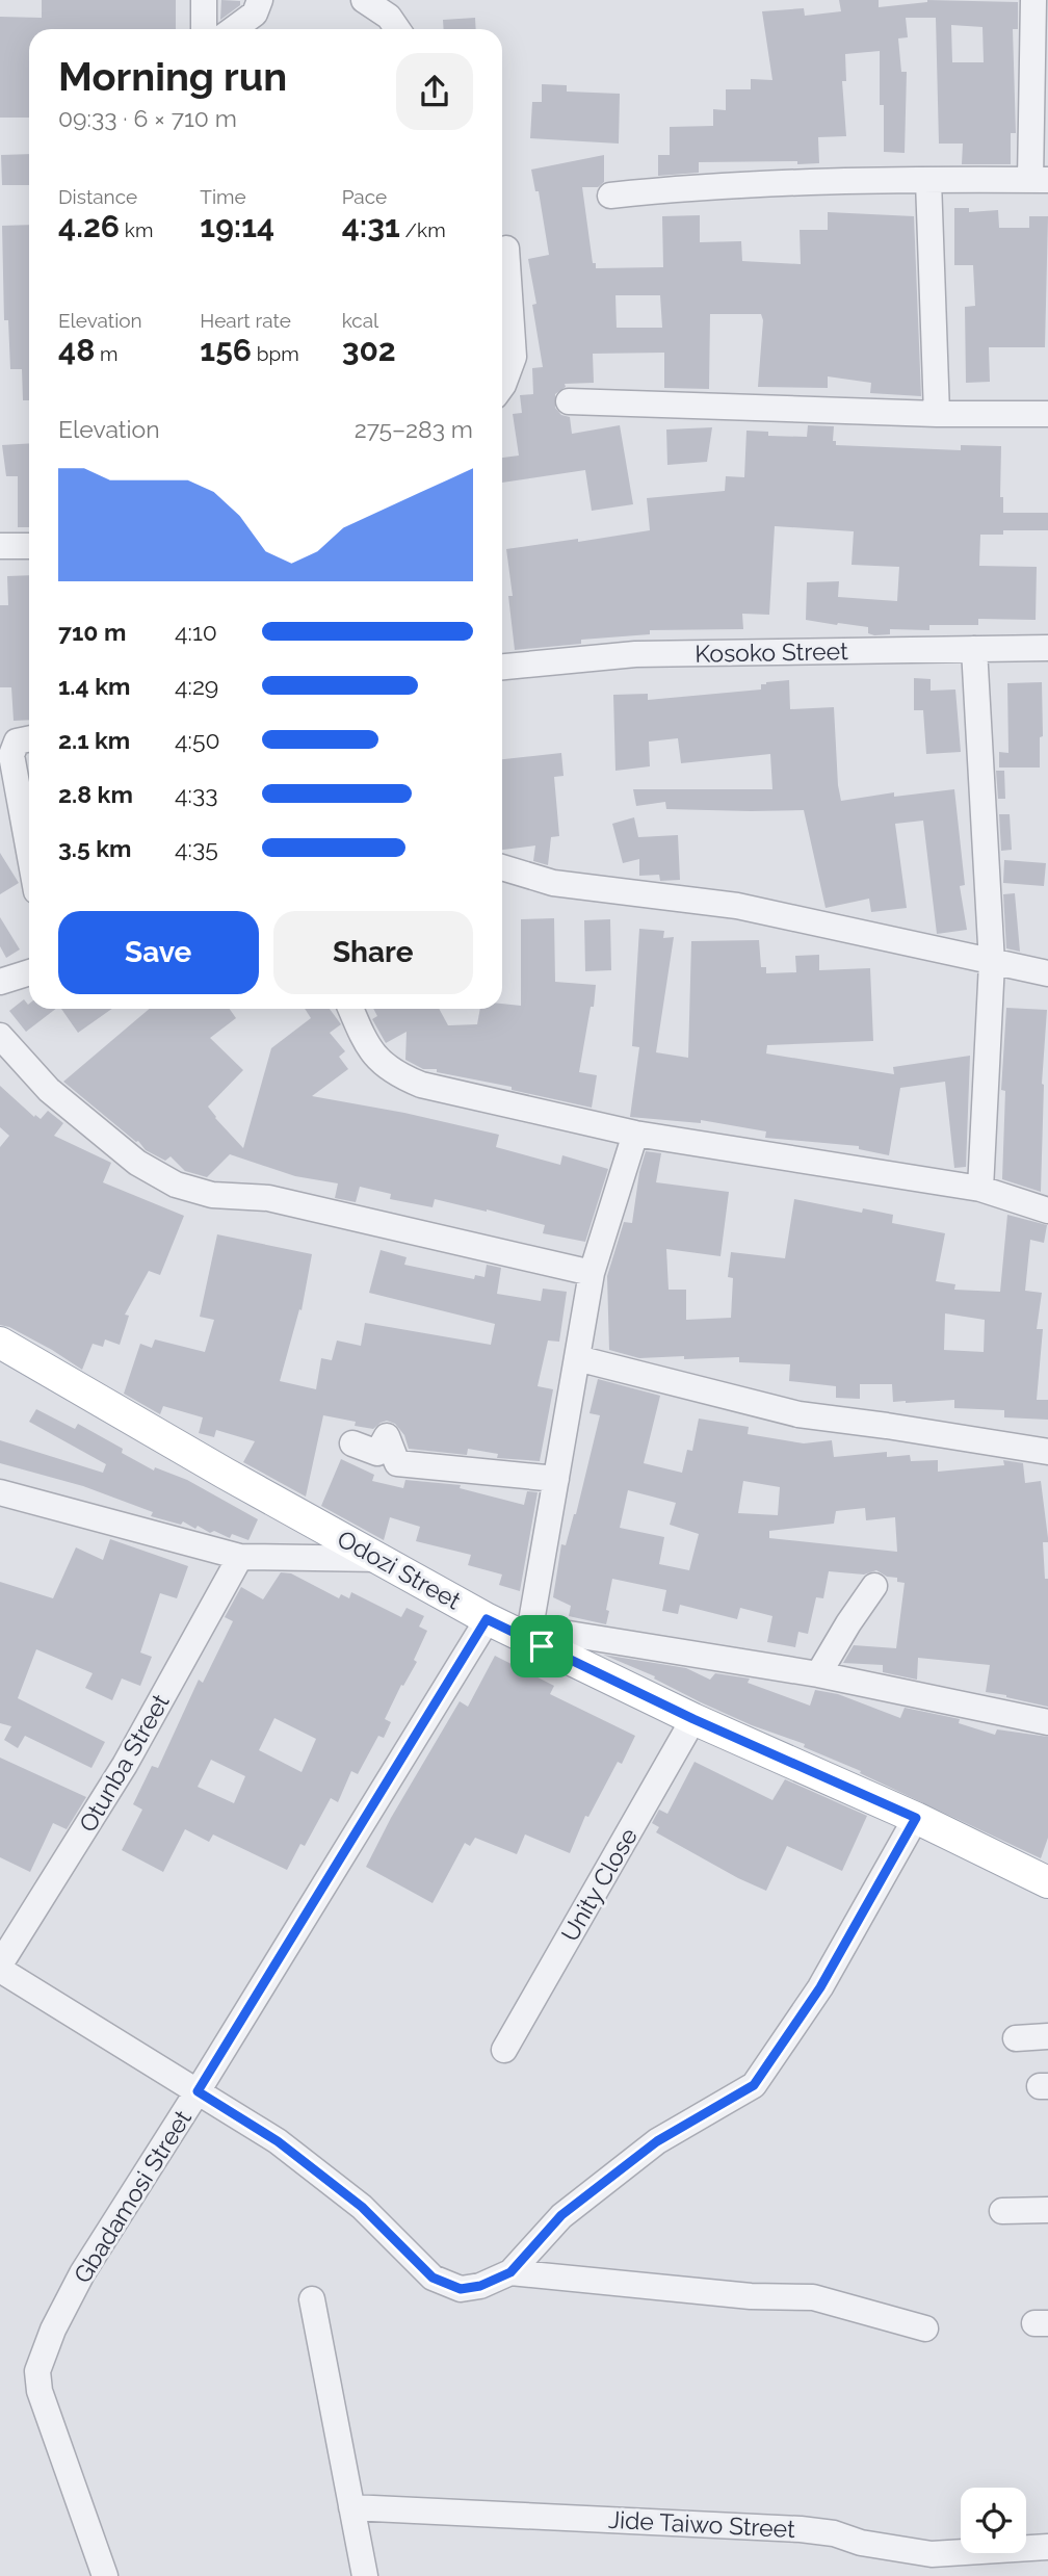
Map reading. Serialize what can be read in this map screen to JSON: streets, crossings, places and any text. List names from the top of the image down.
{
  "streets": {
    "main road": ["Odozi Street"],
    "street": [
      "Kosoko Street",
      "Otunba Street",
      "Unity Close",
      "Gbadamosi Street",
      "Jide Taiwo Street"
    ]
  },
  "crossings": [
    ["Odozi Street", "Unity Close"],
    ["Odozi Street", "Gbadamosi Street"]
  ],
  "page": {
    "heading": ["Morning run", "09:33 · 6 × 710 m"],
    "stats": [
      ["Distance", "4.26 km"],
      ["Time", "19:14"],
      ["Pace", "4:31 /km"],
      ["Elevation", "48 m"],
      ["Heart rate", "156 bpm"],
      ["kcal", "302"]
    ],
    "chart": ["Elevation", "275–283 m"],
    "list": [
      {
        "name": "710 m",
        "note": "4:10"
      },
      {
        "name": "1.4 km",
        "note": "4:29"
      },
      {
        "name": "2.1 km",
        "note": "4:50"
      },
      {
        "name": "2.8 km",
        "note": "4:33"
      },
      {
        "name": "3.5 km",
        "note": "4:35"
      }
    ],
    "buttons": ["Save", "Share"]
  }
}
